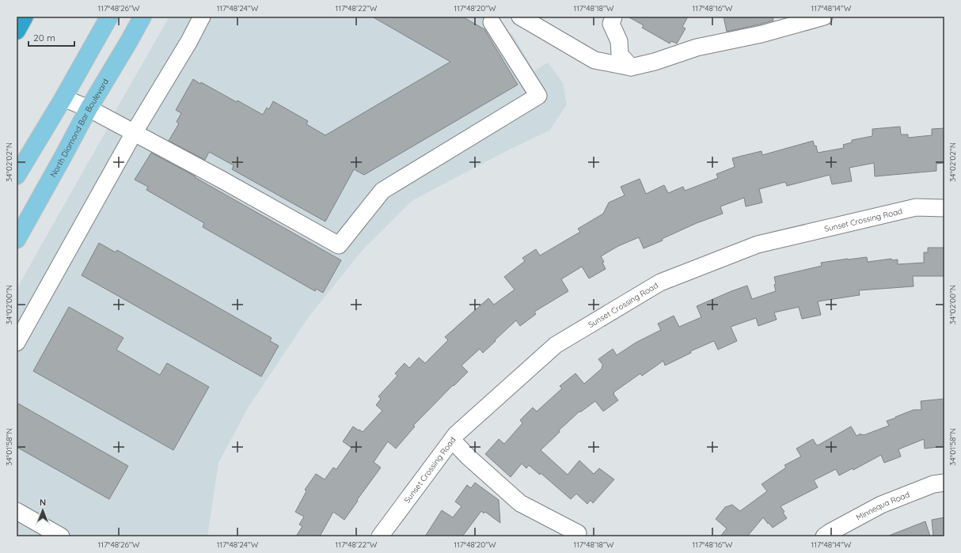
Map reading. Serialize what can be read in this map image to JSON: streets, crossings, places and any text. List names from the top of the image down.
{
  "streets": {
    "main road": ["North Diamond Bar Boulevard"],
    "street": ["Sunset Crossing Road", "Minnequa Road"]
  },
  "scale_bar": "20 m",
  "north": "top",
  "coordinates": [
    "117°48'26\"W",
    "117°48'24\"W",
    "117°48'22\"W",
    "117°48'20\"W",
    "117°48'18\"W",
    "117°48'16\"W",
    "117°48'14\"W",
    "34°02'02\"N",
    "34°02'00\"N",
    "34°01'58\"N"
  ]
}
